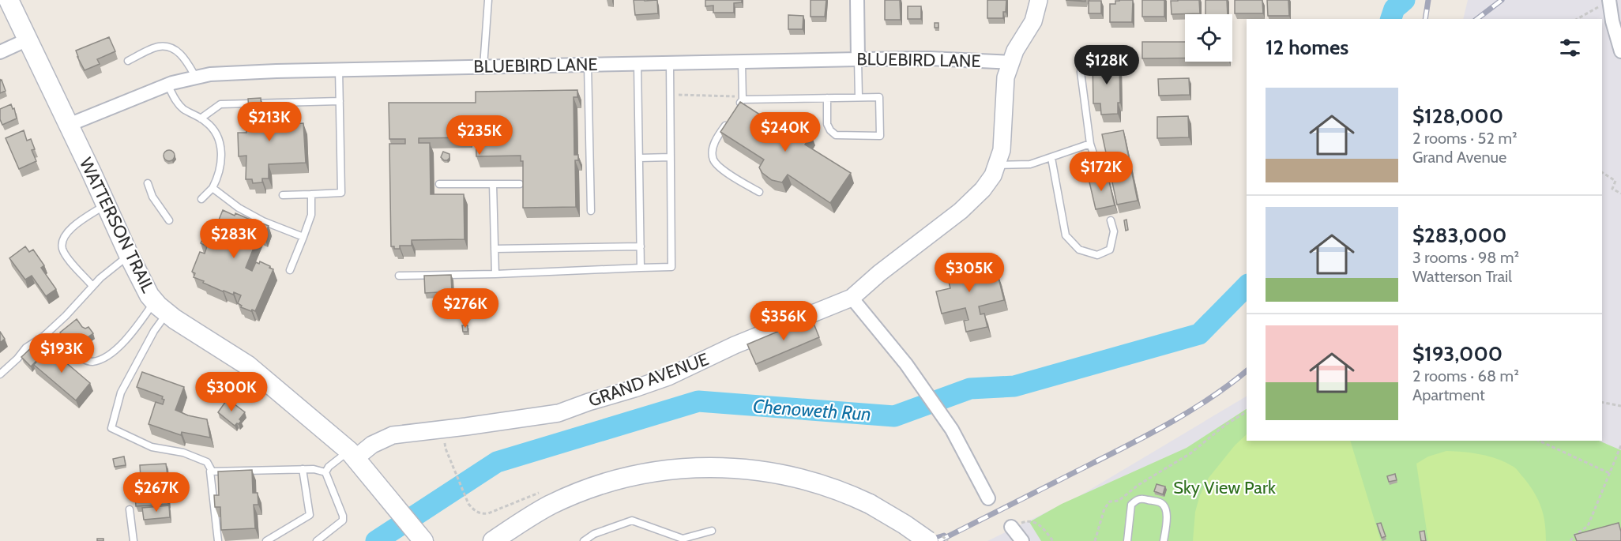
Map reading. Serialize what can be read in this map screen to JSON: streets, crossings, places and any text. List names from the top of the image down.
{
  "streets": {
    "main road": ["WATTERSON TRAIL"],
    "street": ["BLUEBIRD LANE", "GRAND AVENUE"]
  },
  "crossings": [
    ["BLUEBIRD LANE", "WATTERSON TRAIL"],
    ["BLUEBIRD LANE", "GRAND AVENUE"],
    ["WATTERSON TRAIL", "GRAND AVENUE"]
  ],
  "water": ["Chenoweth Run"],
  "parks": ["Sky View Park"],
  "page": {
    "heading": "12 homes",
    "price": [
      "$128K",
      "$213K",
      "$240K",
      "$235K",
      "$172K",
      "$283K",
      "$305K",
      "$276K",
      "$356K",
      "$193K",
      "$300K",
      "$267K"
    ],
    "list": [
      {
        "name": "$128,000",
        "note": "2 rooms · 52 m² · Grand Avenue"
      },
      {
        "name": "$283,000",
        "note": "3 rooms · 98 m² · Watterson Trail"
      },
      {
        "name": "$193,000",
        "note": "2 rooms · 68 m² · Apartment"
      }
    ]
  }
}
